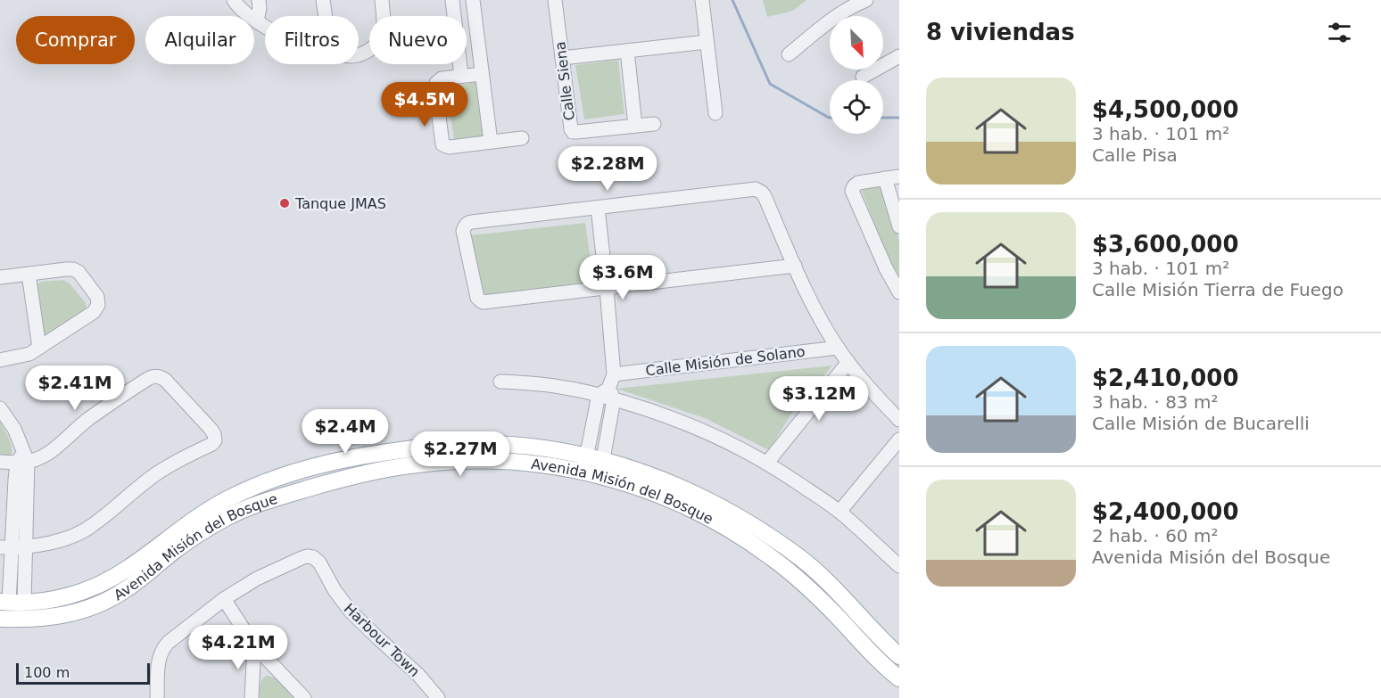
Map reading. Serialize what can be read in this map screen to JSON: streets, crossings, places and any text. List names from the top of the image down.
{
  "streets": {
    "main road": ["Avenida Misión del Bosque"],
    "street": ["Calle Siena", "Calle Misión de Solano", "Harbour Town"]
  },
  "places": ["Tanque JMAS"],
  "scale_bar": "100 m",
  "north": "bottom right",
  "page": {
    "heading": "8 viviendas",
    "chip": [
      "Comprar",
      "Alquilar",
      "Filtros",
      "Nuevo"
    ],
    "list": [
      {
        "name": "$4,500,000",
        "note": "3 hab. · 101 m² · Calle Pisa"
      },
      {
        "name": "$3,600,000",
        "note": "3 hab. · 101 m² · Calle Misión Tierra de Fuego"
      },
      {
        "name": "$2,410,000",
        "note": "3 hab. · 83 m² · Calle Misión de Bucarelli"
      },
      {
        "name": "$2,400,000",
        "note": "2 hab. · 60 m² · Avenida Misión del Bosque"
      }
    ],
    "price": [
      "$4.5M",
      "$2.28M",
      "$3.6M",
      "$2.41M",
      "$3.12M",
      "$2.4M",
      "$2.27M",
      "$4.21M"
    ],
    "scale": "100 m"
  }
}
